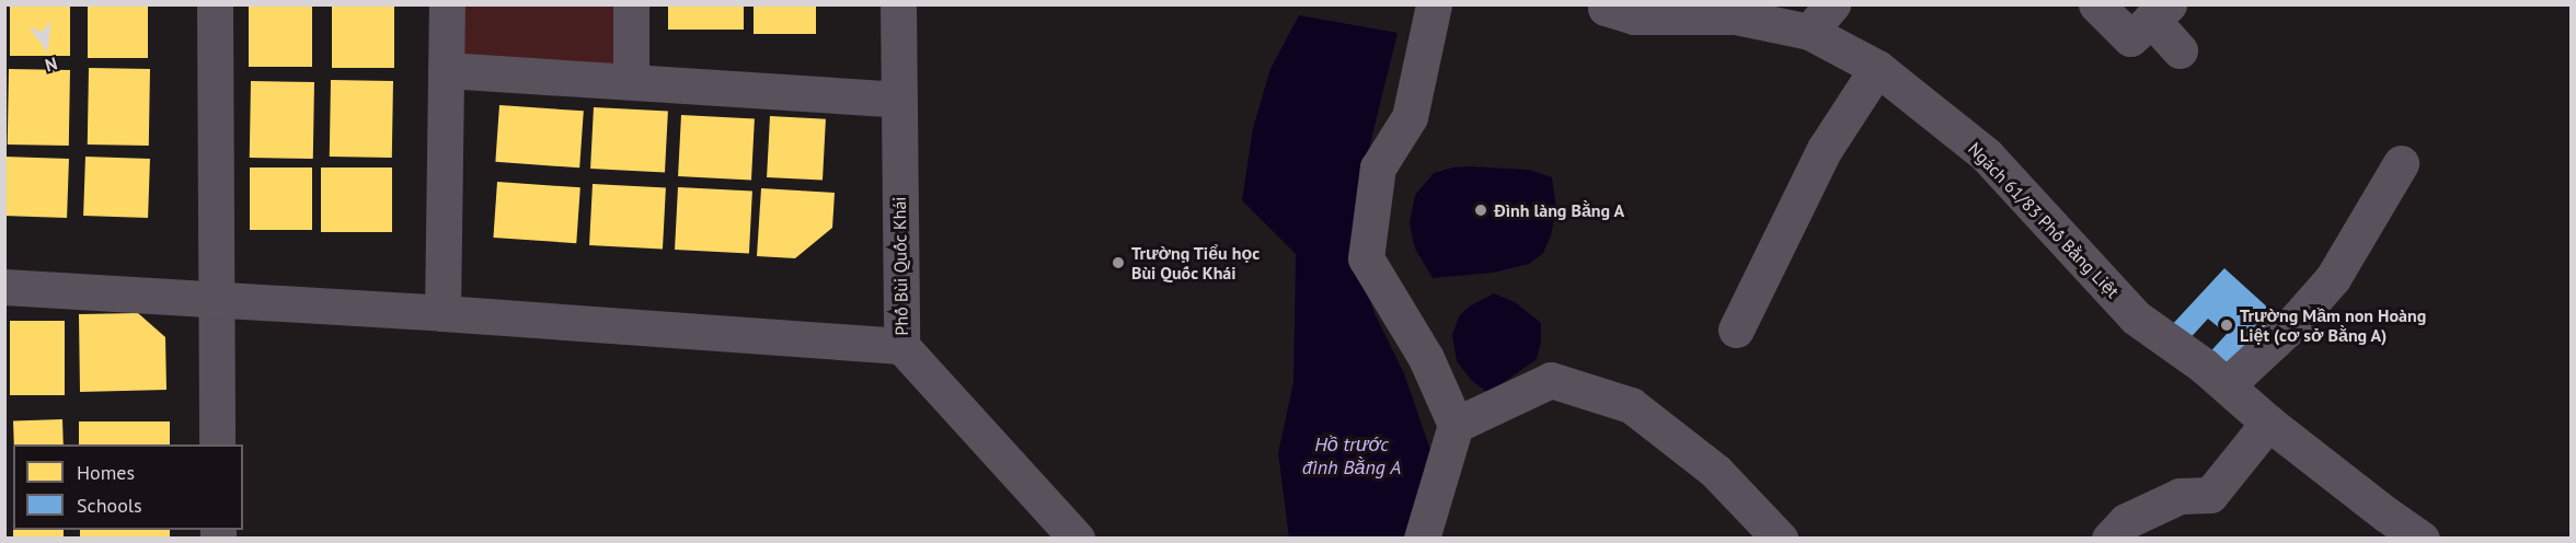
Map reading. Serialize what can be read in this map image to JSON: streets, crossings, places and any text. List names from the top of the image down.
{
  "streets": {
    "street": ["Ngách 61/83 Phố Bằng Liệt", "Phố Bùi Quốc Khái"]
  },
  "water": ["Hồ trước đình Bằng A"],
  "places": ["Đình làng Bằng A", "Trường Tiểu học Bùi Quốc Khái", "Trường Mầm non Hoàng Liệt (cơ sở Bằng A)"],
  "legend": ["Homes", "Schools"],
  "north": "bottom"
}
